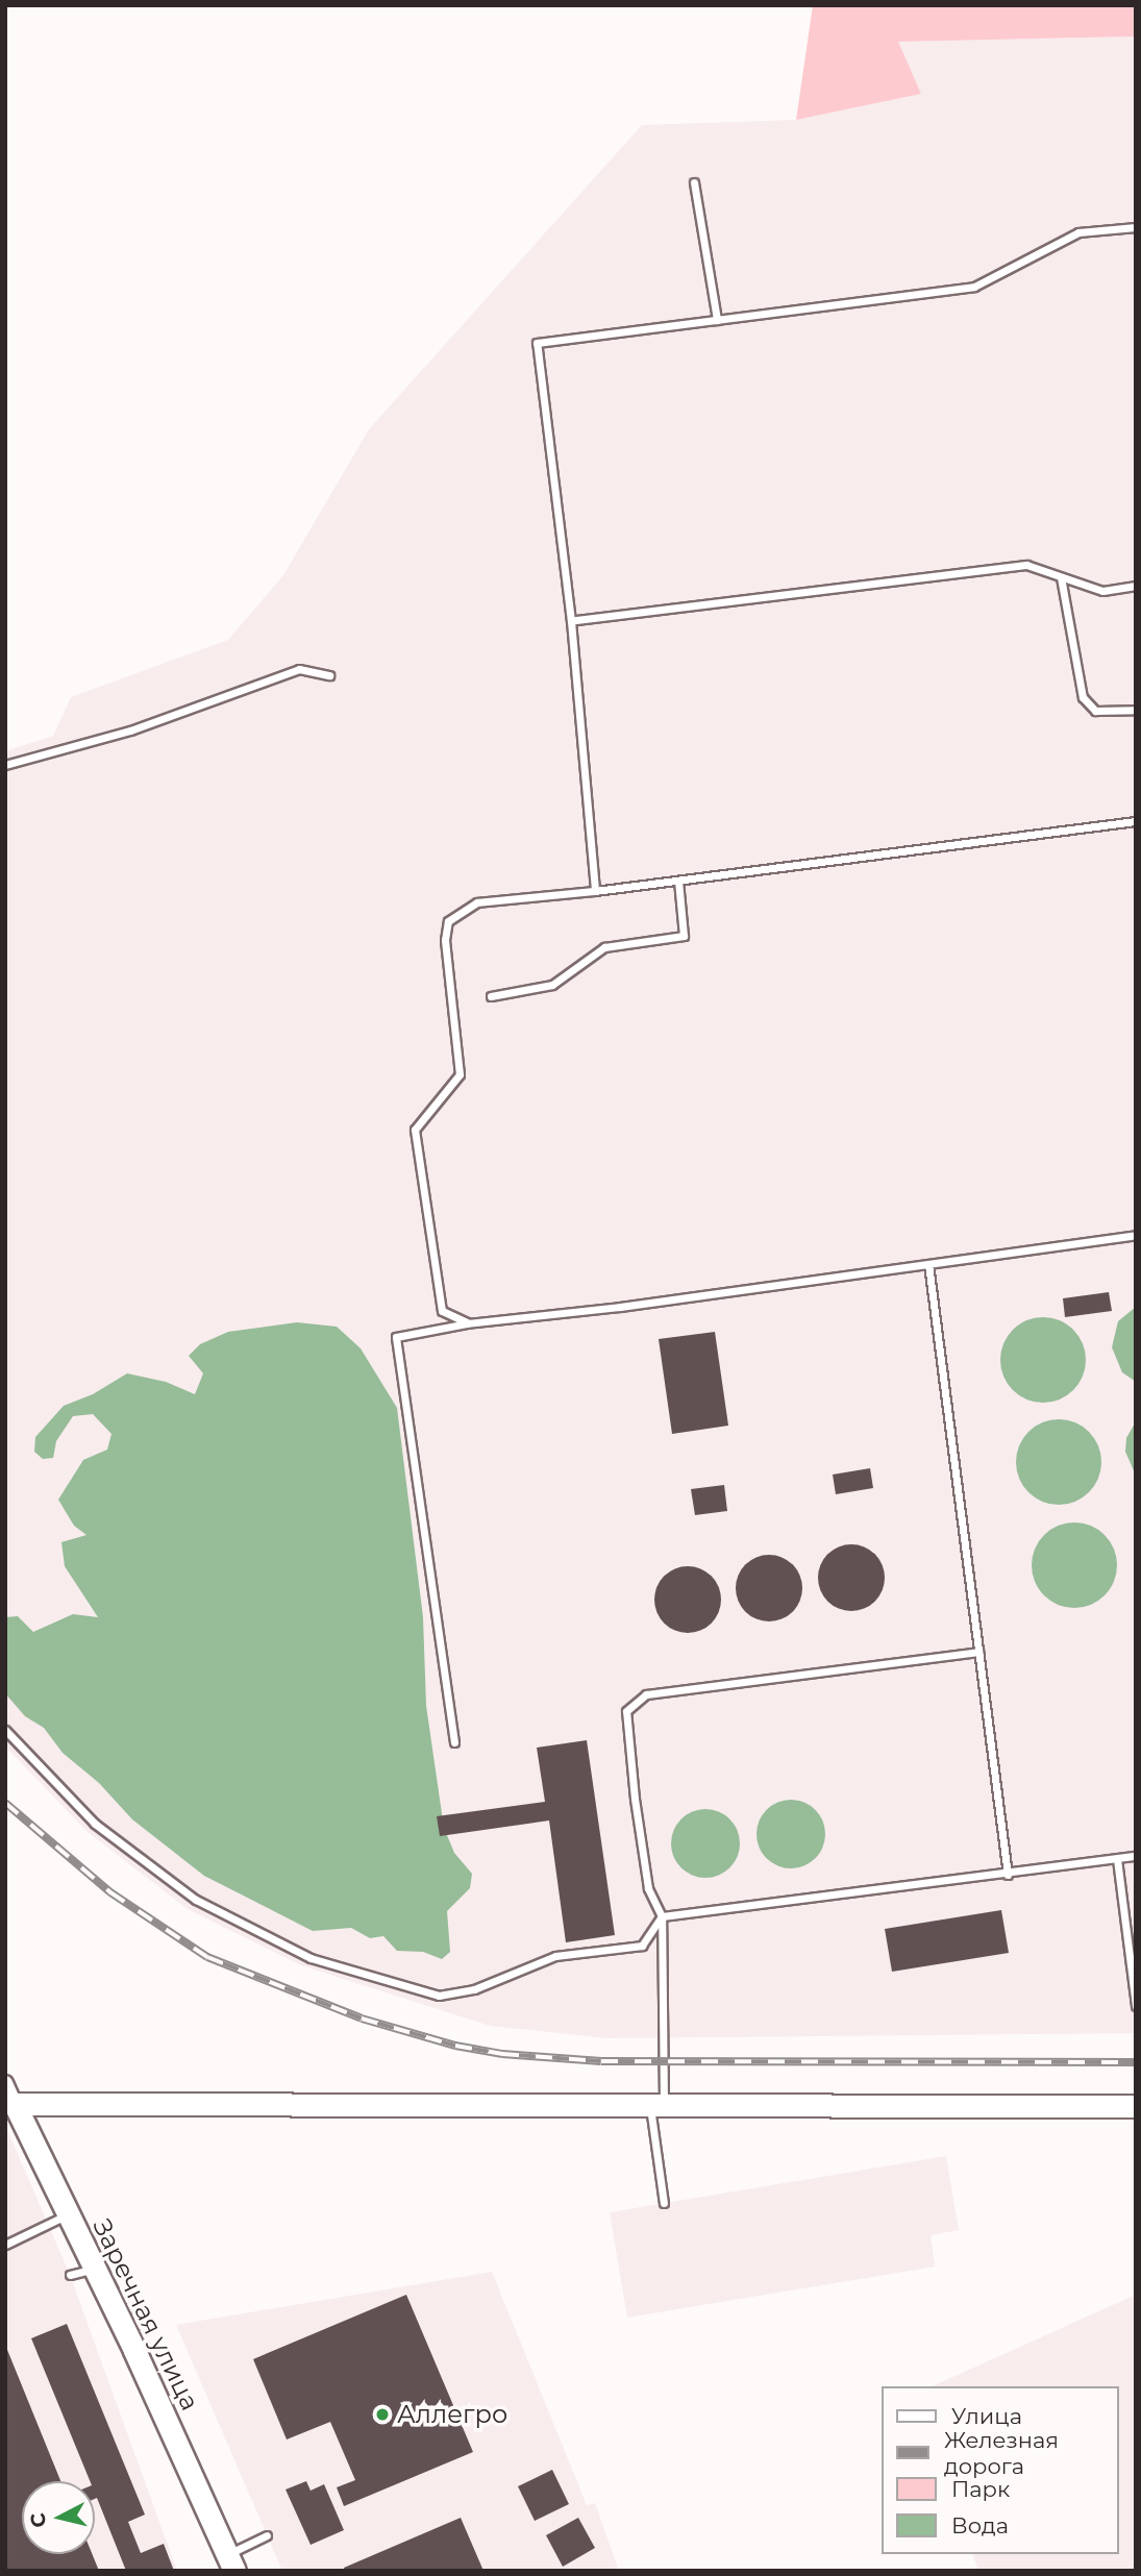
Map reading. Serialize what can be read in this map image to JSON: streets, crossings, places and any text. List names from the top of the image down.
{
  "streets": {
    "street": ["Заречная улица"]
  },
  "places": ["Аллегро"],
  "legend": [
    "Улица",
    "Железная дорога",
    "Парк",
    "Вода"
  ],
  "north": "left"
}
